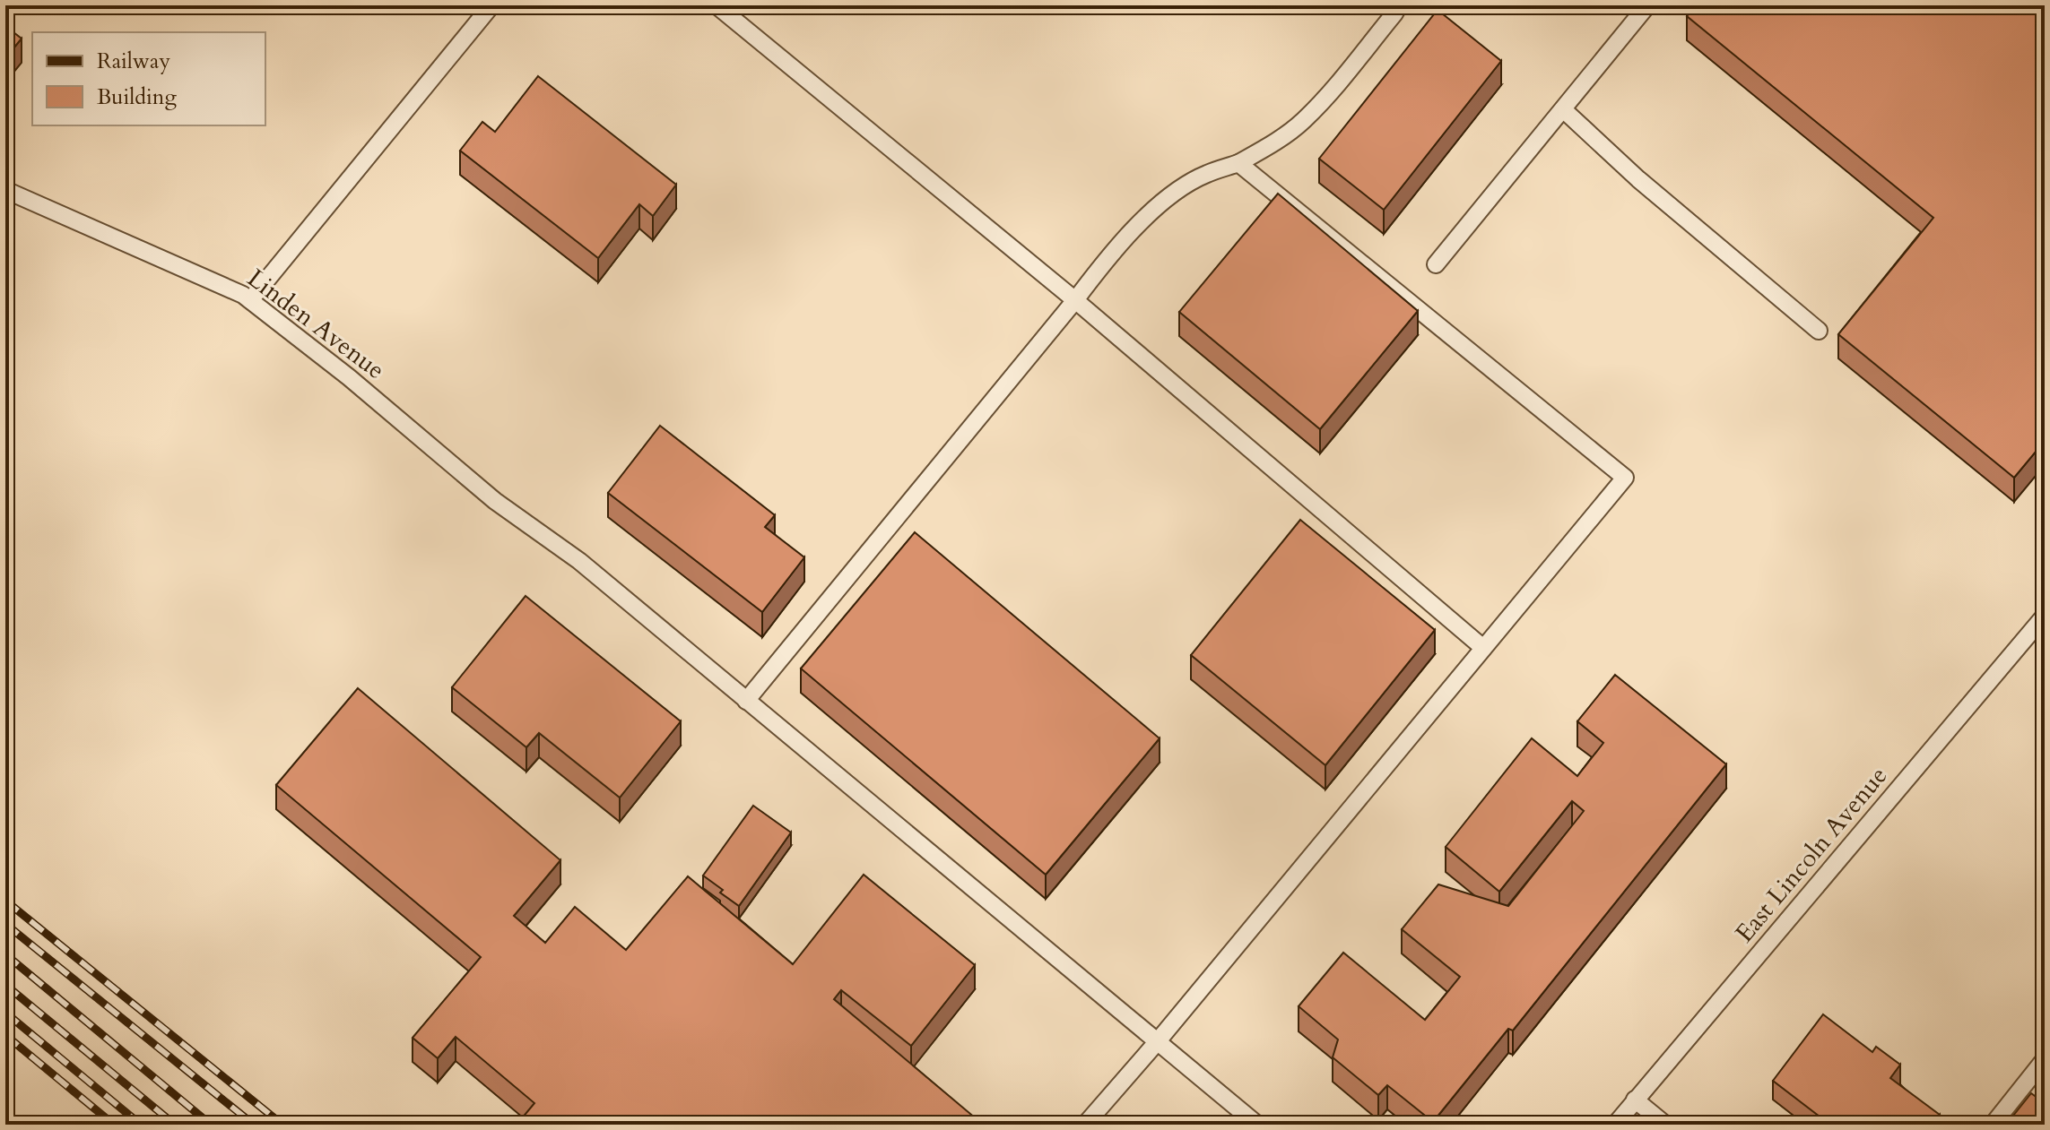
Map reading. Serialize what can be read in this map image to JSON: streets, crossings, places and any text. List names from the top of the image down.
{
  "streets": {
    "lane": ["Linden Avenue", "East Lincoln Avenue"]
  },
  "legend": ["Railway", "Building"]
}
